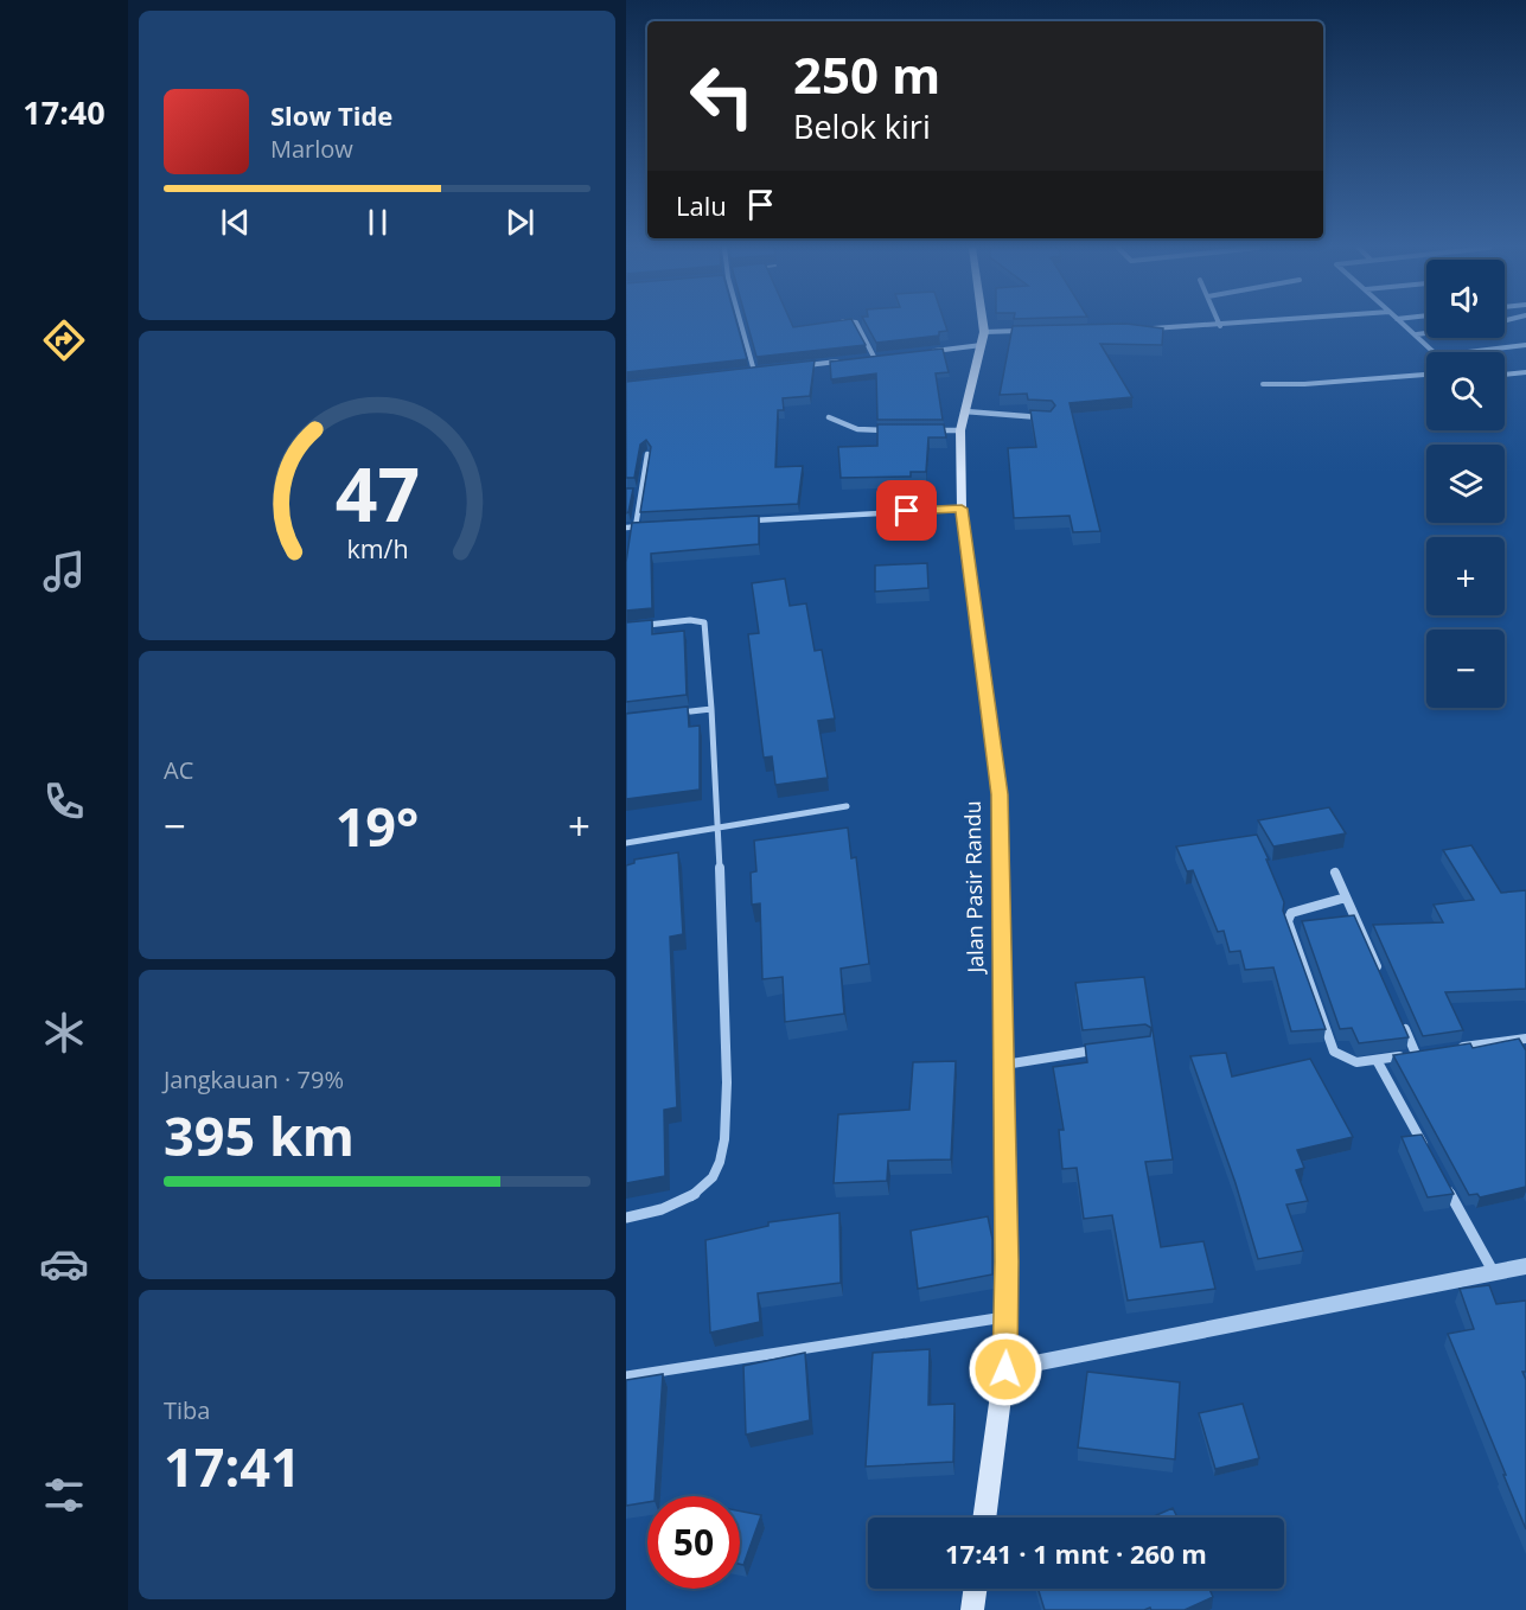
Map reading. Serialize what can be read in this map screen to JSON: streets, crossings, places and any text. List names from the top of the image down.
{
  "streets": {
    "main road": ["Jalan Pasir Randu"]
  },
  "page": {
    "tabs": "17:40",
    "turn": ["250 m", "Belok kiri"],
    "song": ["Slow Tide", "Marlow"],
    "then": "Lalu",
    "map_buttons": ["+", "−"],
    "tile": [
      "AC",
      ["Jangkauan · 79%", "395 km"],
      ["Tiba", "17:41"]
    ],
    "heat": ["−", "19°", "+"],
    "limit": "50",
    "trip": "17:41 · 1 mnt · 260 m",
    "gauge": ["47", "km/h"]
  }
}
